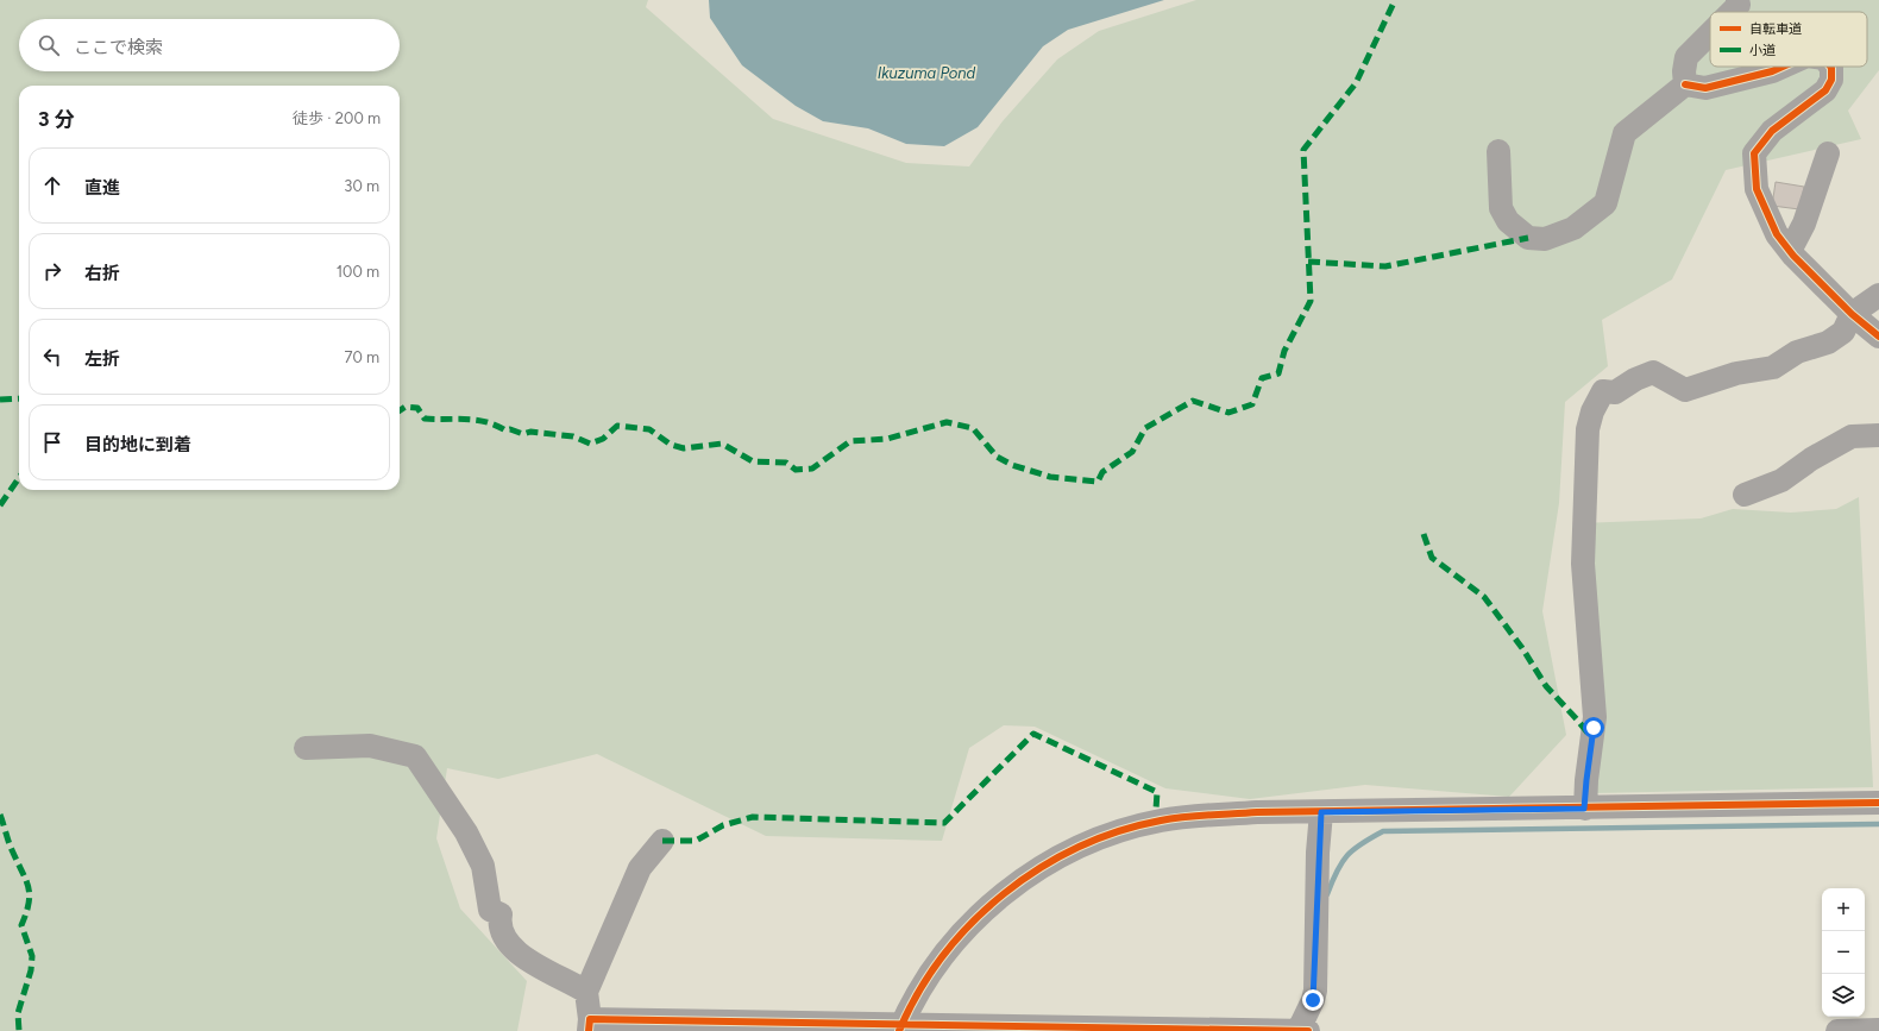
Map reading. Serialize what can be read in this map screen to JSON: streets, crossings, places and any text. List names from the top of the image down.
{
  "water": ["Ikuzuma Pond"],
  "legend": ["自転車道", "小道"],
  "page": {
    "search": "ここで検索",
    "heading": ["3 分", "徒歩 · 200 m"],
    "list": [
      ["直進", "30 m"],
      ["右折", "100 m"],
      ["左折", "70 m"],
      "目的地に到着"
    ],
    "map_buttons": ["+", "−"]
  }
}
